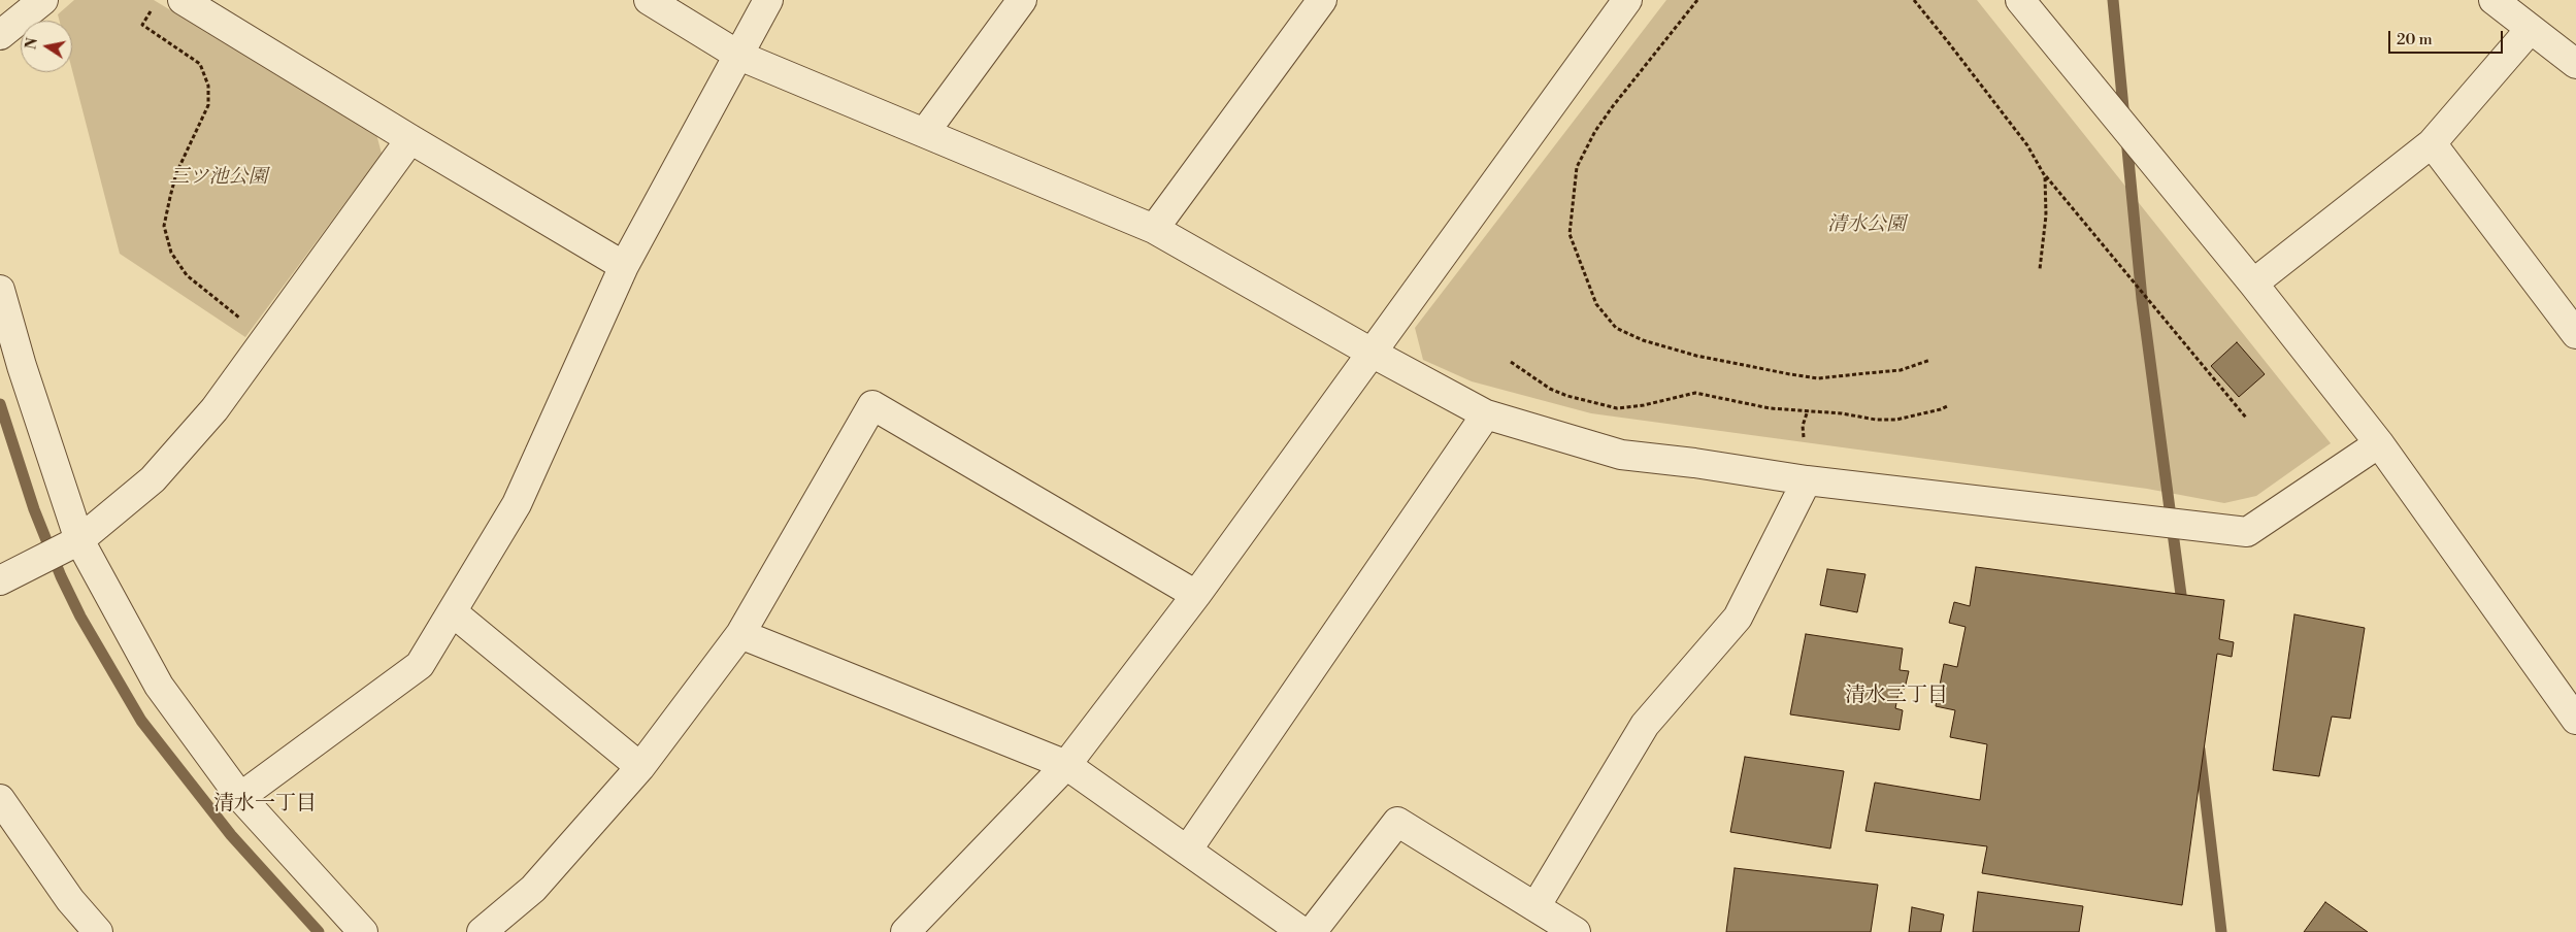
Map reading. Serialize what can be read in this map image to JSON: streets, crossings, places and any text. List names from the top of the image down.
{
  "districts": ["清水三丁目", "清水一丁目"],
  "parks": ["三ツ池公園", "清水公園"],
  "scale_bar": "20 m",
  "north": "left"
}
